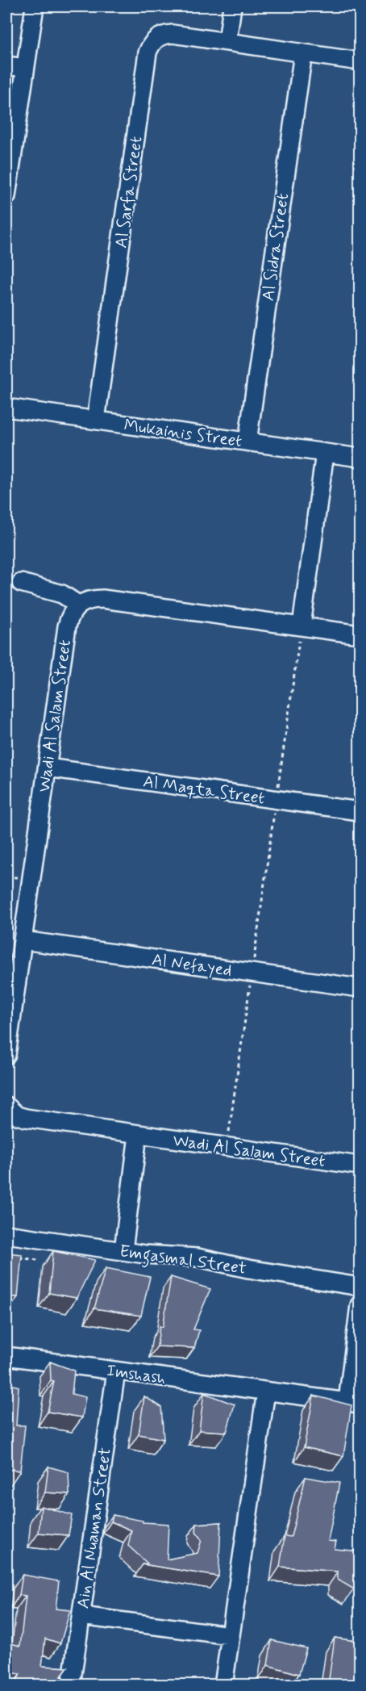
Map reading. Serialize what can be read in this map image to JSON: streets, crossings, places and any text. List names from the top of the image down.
{
  "streets": {
    "street": [
      "Al Sarfa Street",
      "Al Sidra Street",
      "Mukainis Street",
      "Wadi Al Salam Street",
      "Al Maqta Street",
      "Al Nefayed",
      "Emgasmal Street",
      "Imshash",
      "Ain Al Nuaman Street"
    ]
  },
  "crossings": [
    ["Al Sarfa Street", "Al Sidra Street"],
    ["Al Sarfa Street", "Mukainis Street"],
    ["Al Sidra Street", "Mukainis Street"],
    ["Wadi Al Salam Street", "Al Maqta Street"],
    ["Wadi Al Salam Street", "Al Nefayed"],
    ["Imshash", "Ain Al Nuaman Street"]
  ]
}
